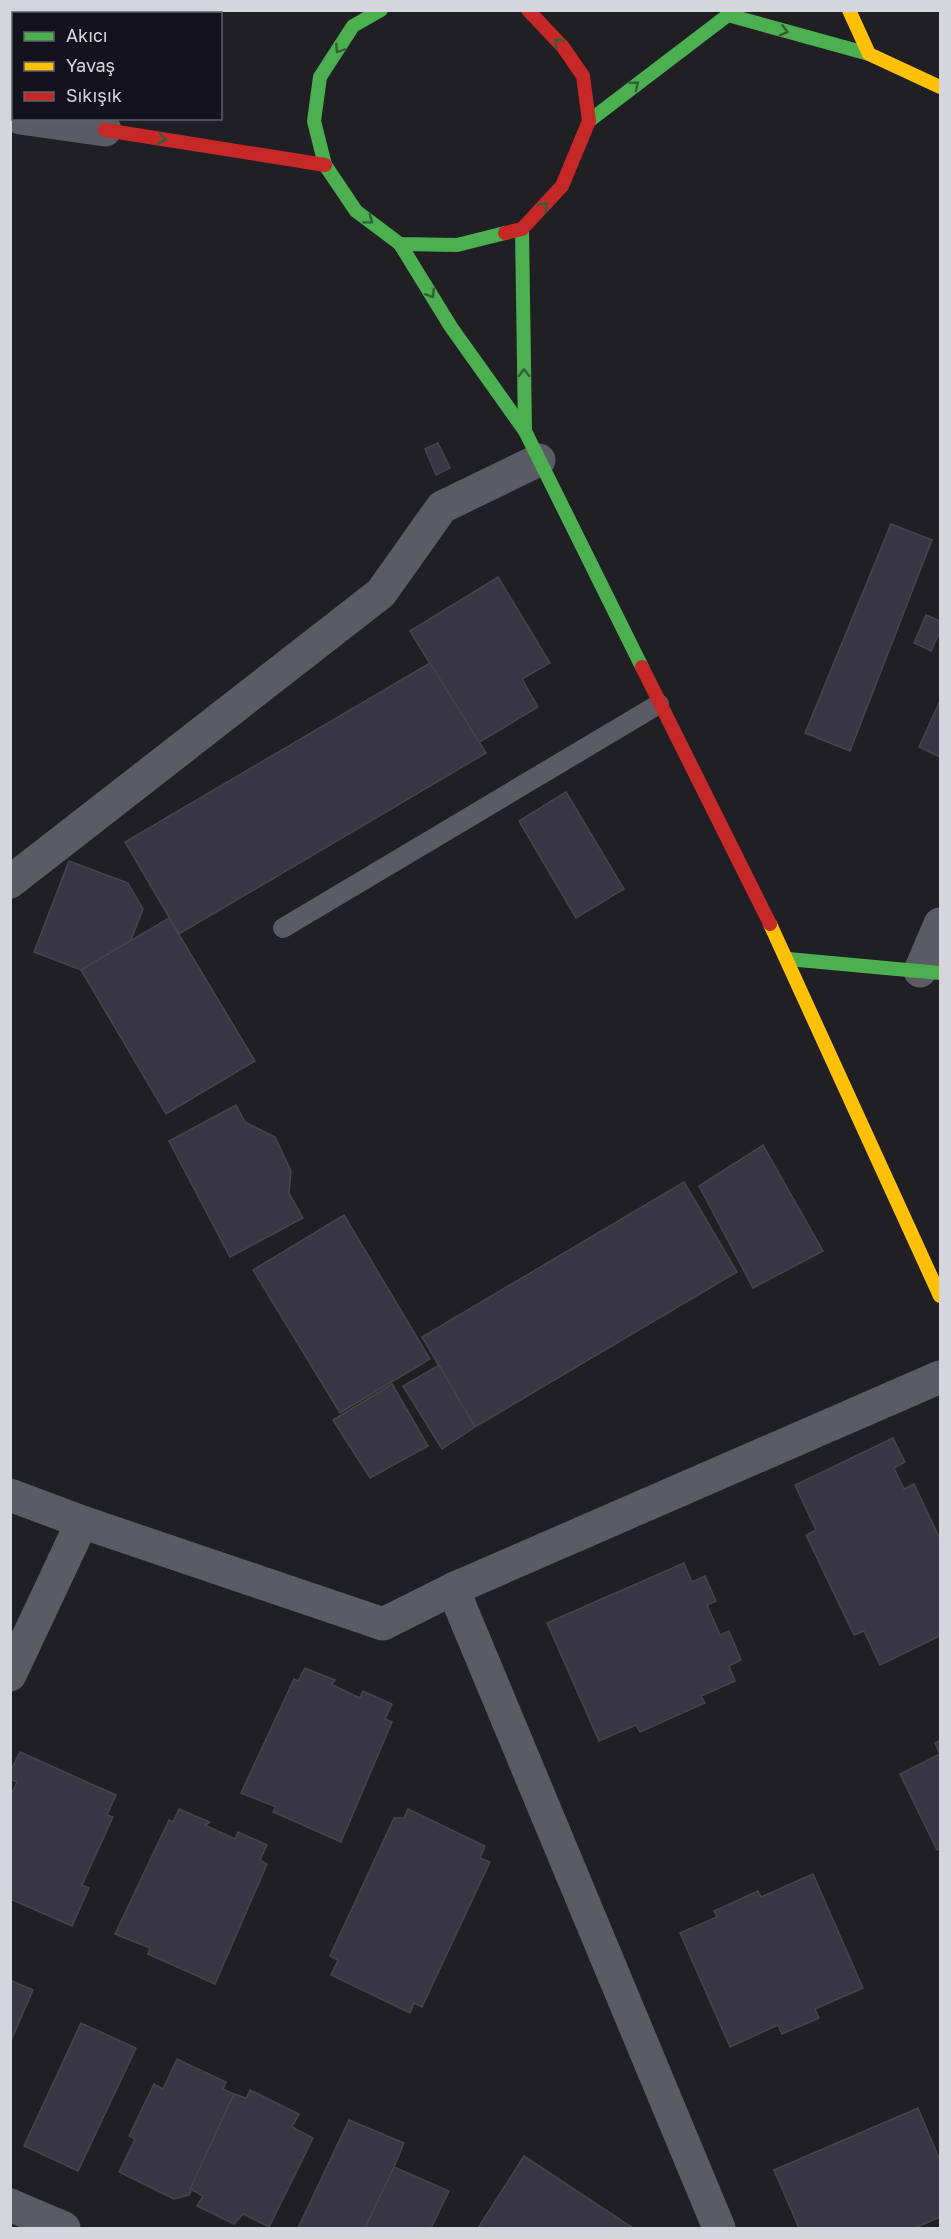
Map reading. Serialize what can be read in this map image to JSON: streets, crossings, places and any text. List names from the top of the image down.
{
  "legend": ["Akıcı", "Yavaş", "Sıkışık"]
}
